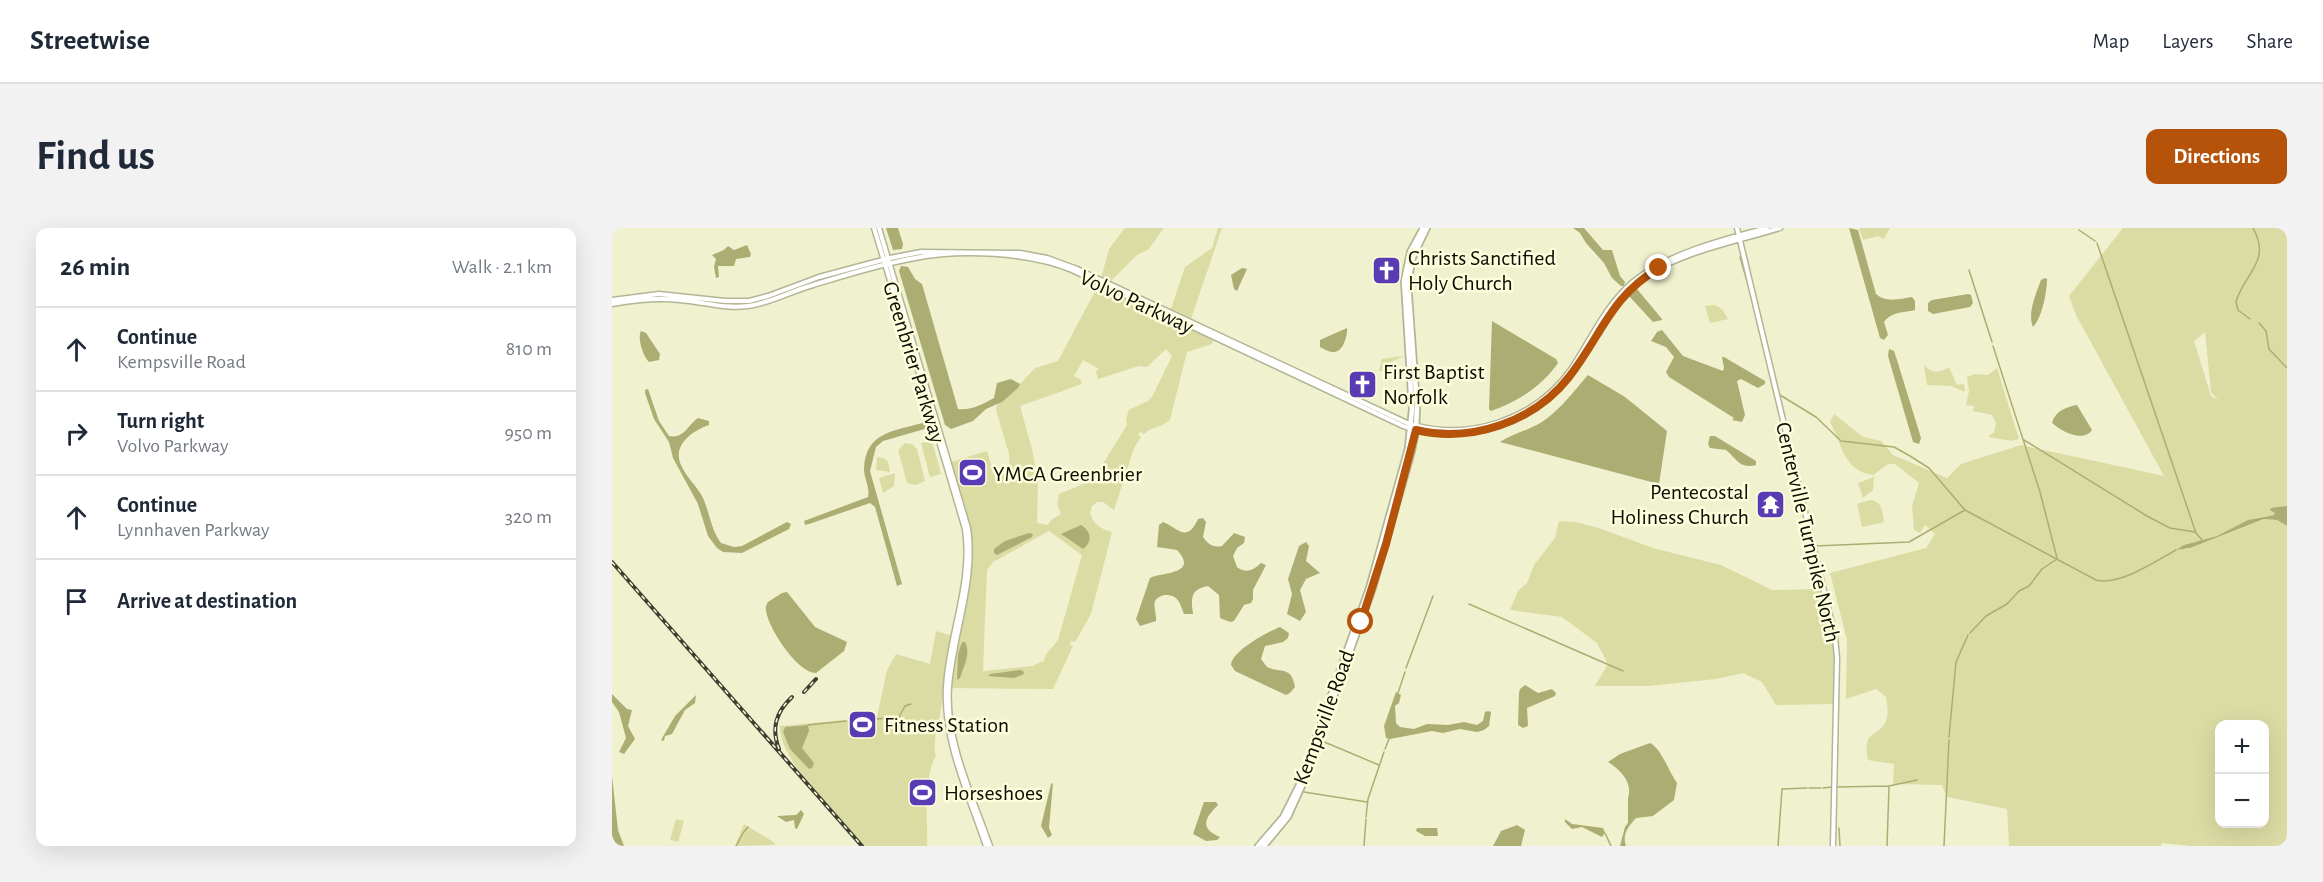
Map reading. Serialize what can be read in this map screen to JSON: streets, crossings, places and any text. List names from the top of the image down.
{
  "streets": {
    "main road": [
      "Volvo Parkway",
      "Greenbrier Parkway",
      "Centerville Turnpike North",
      "Kempsville Road"
    ]
  },
  "crossings": [
    ["Volvo Parkway", "Greenbrier Parkway"],
    ["Volvo Parkway", "Centerville Turnpike North"],
    ["Volvo Parkway", "Kempsville Road"]
  ],
  "places": {
    "church": ["Christs Sanctified Holy Church", "First Baptist Norfolk"],
    "sports": ["YMCA Greenbrier", "Fitness Station", "Horseshoes"],
    "temple": ["Pentecostal Holiness Church"]
  },
  "page": {
    "header": "Streetwise",
    "nav": ["Map", "Layers", "Share"],
    "buttons": "Directions",
    "title": "Find us",
    "heading": ["26 min", "Walk · 2.1 km"],
    "list": [
      ["Continue", "Kempsville Road", "810 m"],
      ["Turn right", "Volvo Parkway", "950 m"],
      ["Continue", "Lynnhaven Parkway", "320 m"],
      "Arrive at destination"
    ],
    "map_buttons": ["+", "−"]
  }
}
